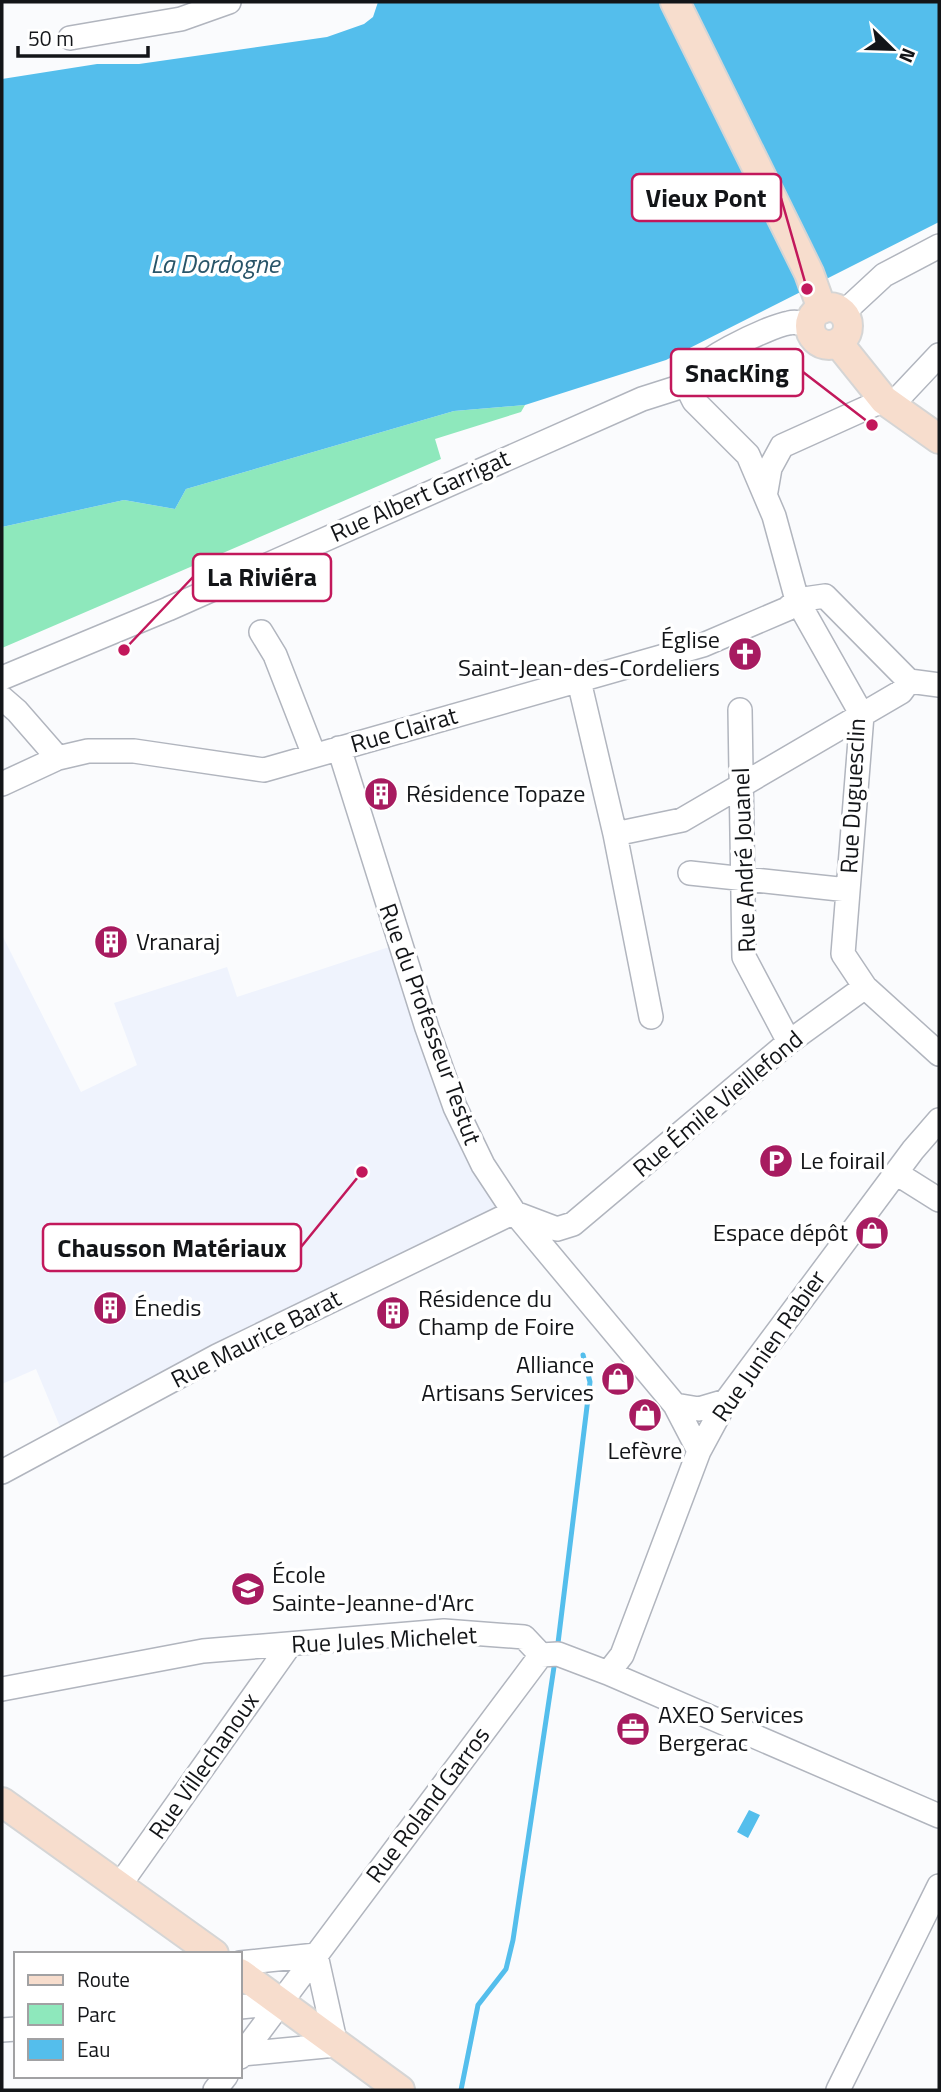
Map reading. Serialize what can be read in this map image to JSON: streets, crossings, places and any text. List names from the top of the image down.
{
  "streets": {
    "street": [
      "Rue Albert Garrigat",
      "Rue Clairat",
      "Rue Duguesclin",
      "Rue André Jouanel",
      "Rue du Professeur Testut",
      "Rue Émile Vieillefond",
      "Rue Maurice Barat",
      "Rue Junien Rabier",
      "Rue Jules Michelet",
      "Rue Villechanoux",
      "Rue Roland Garros"
    ]
  },
  "crossings": [
    ["Rue Albert Garrigat", "Rue Duguesclin"],
    ["Rue Clairat", "Rue Duguesclin"],
    ["Rue Clairat", "Rue du Professeur Testut"],
    ["Rue Duguesclin", "Rue Émile Vieillefond"],
    ["Rue André Jouanel", "Rue Émile Vieillefond"],
    ["Rue du Professeur Testut", "Rue Maurice Barat"],
    ["Rue du Professeur Testut", "Rue Junien Rabier"],
    ["Rue Junien Rabier", "Rue Jules Michelet"],
    ["Rue Jules Michelet", "Rue Villechanoux"],
    ["Rue Jules Michelet", "Rue Roland Garros"]
  ],
  "water": ["La Dordogne"],
  "places": {
    "other": [
      "Vieux Pont",
      "SnacKing",
      "La Riviéra",
      "Chausson Matériaux"
    ],
    "church": ["Église Saint-Jean-des-Cordeliers"],
    "building": [
      "Résidence Topaze",
      "Vranaraj",
      "Énedis",
      "Résidence du Champ de Foire"
    ],
    "parking": ["Le foirail"],
    "shop": ["Espace dépôt", "Alliance Artisans Services", "Lefèvre"],
    "school or university": ["École Sainte-Jeanne-d'Arc"],
    "office": ["AXEO Services Bergerac"]
  },
  "legend": ["Route", "Parc", "Eau"],
  "scale_bar": "50 m",
  "north": "bottom right"
}
